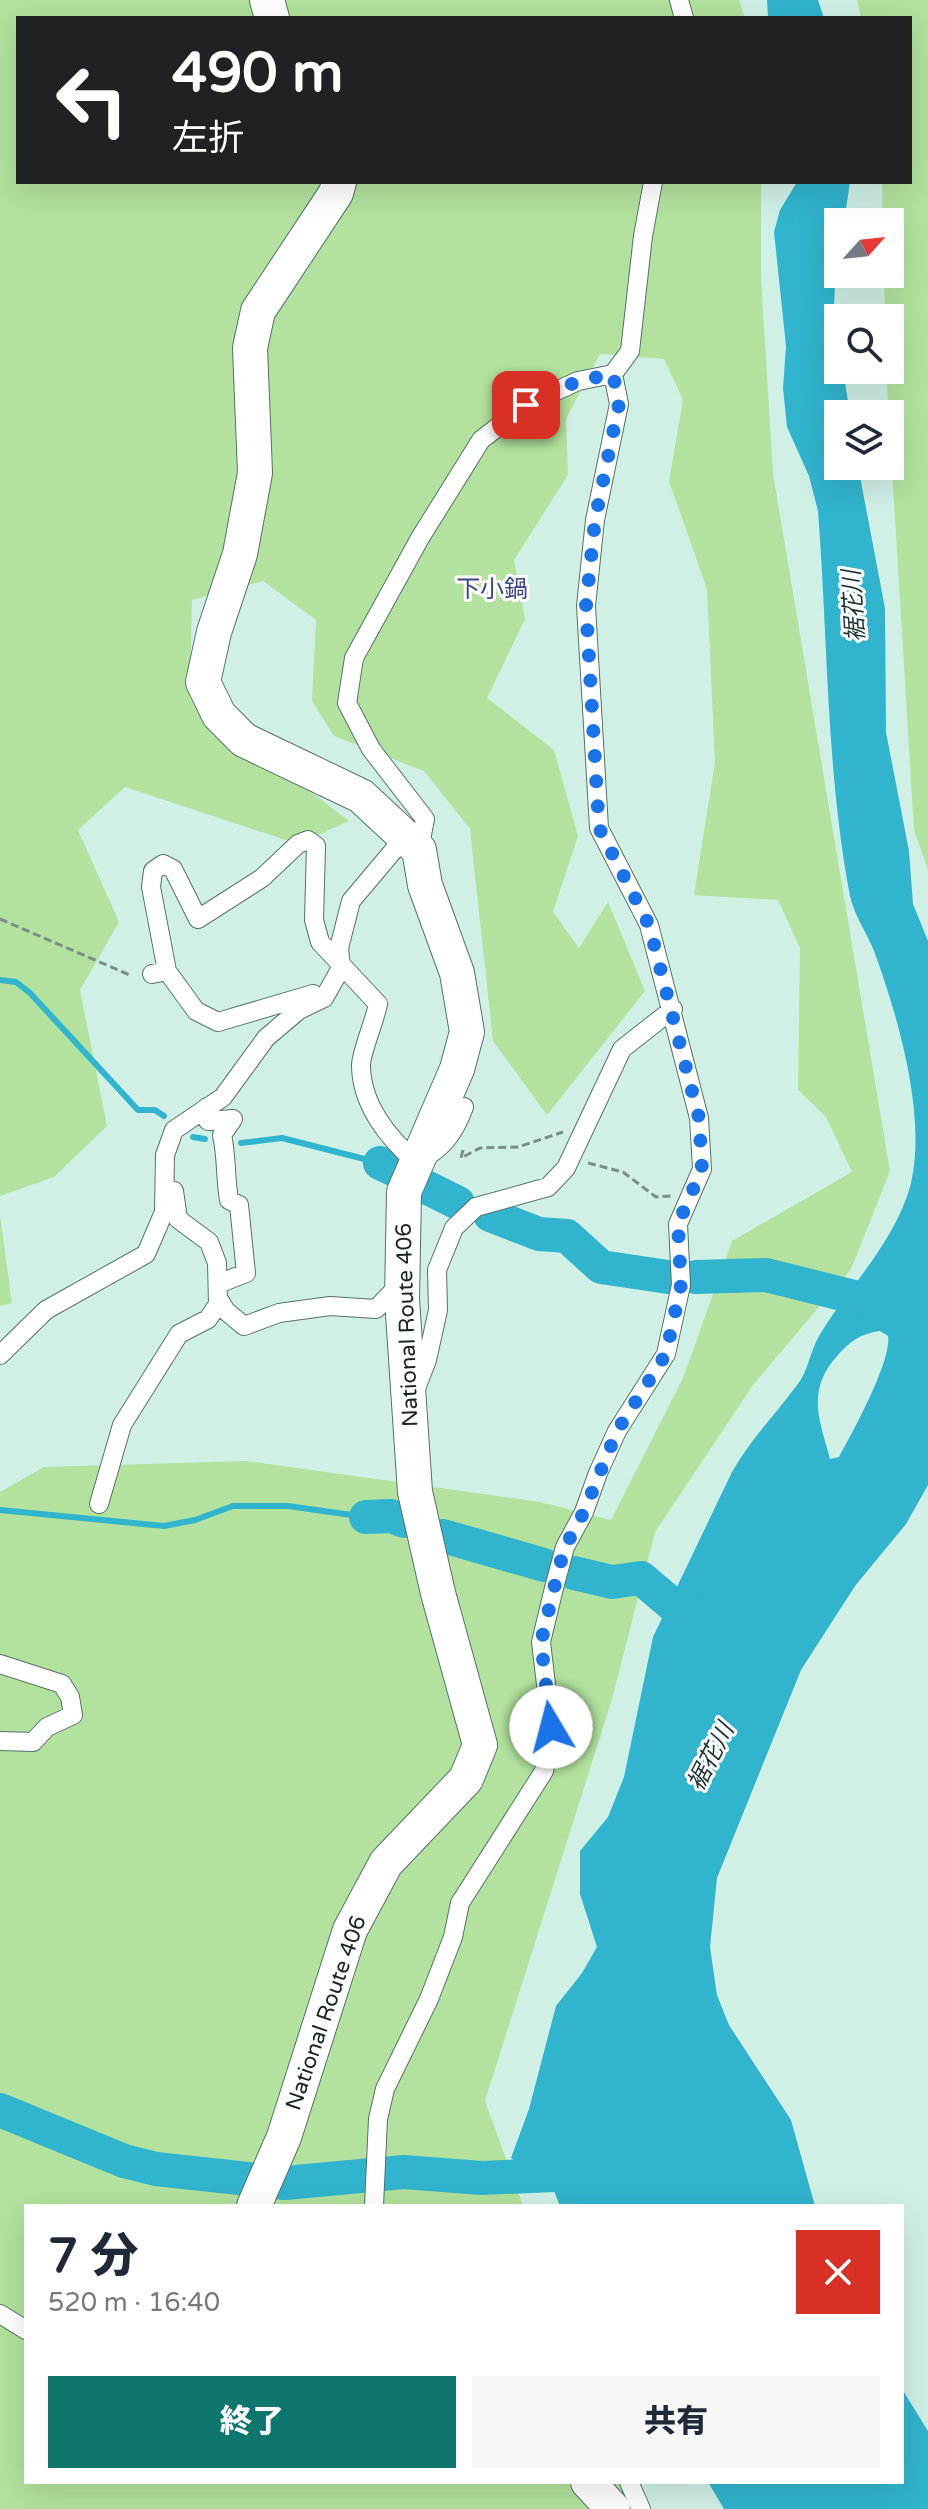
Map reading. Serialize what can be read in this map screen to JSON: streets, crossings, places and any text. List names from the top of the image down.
{
  "streets": {
    "highway": ["National Route 406"]
  },
  "districts": ["下小鍋"],
  "water": ["裾花川"],
  "north": "top right",
  "page": {
    "turn": ["490 m", "左折"],
    "heading": ["7 分", "520 m · 16:40"],
    "buttons": ["終了", "共有"]
  }
}
